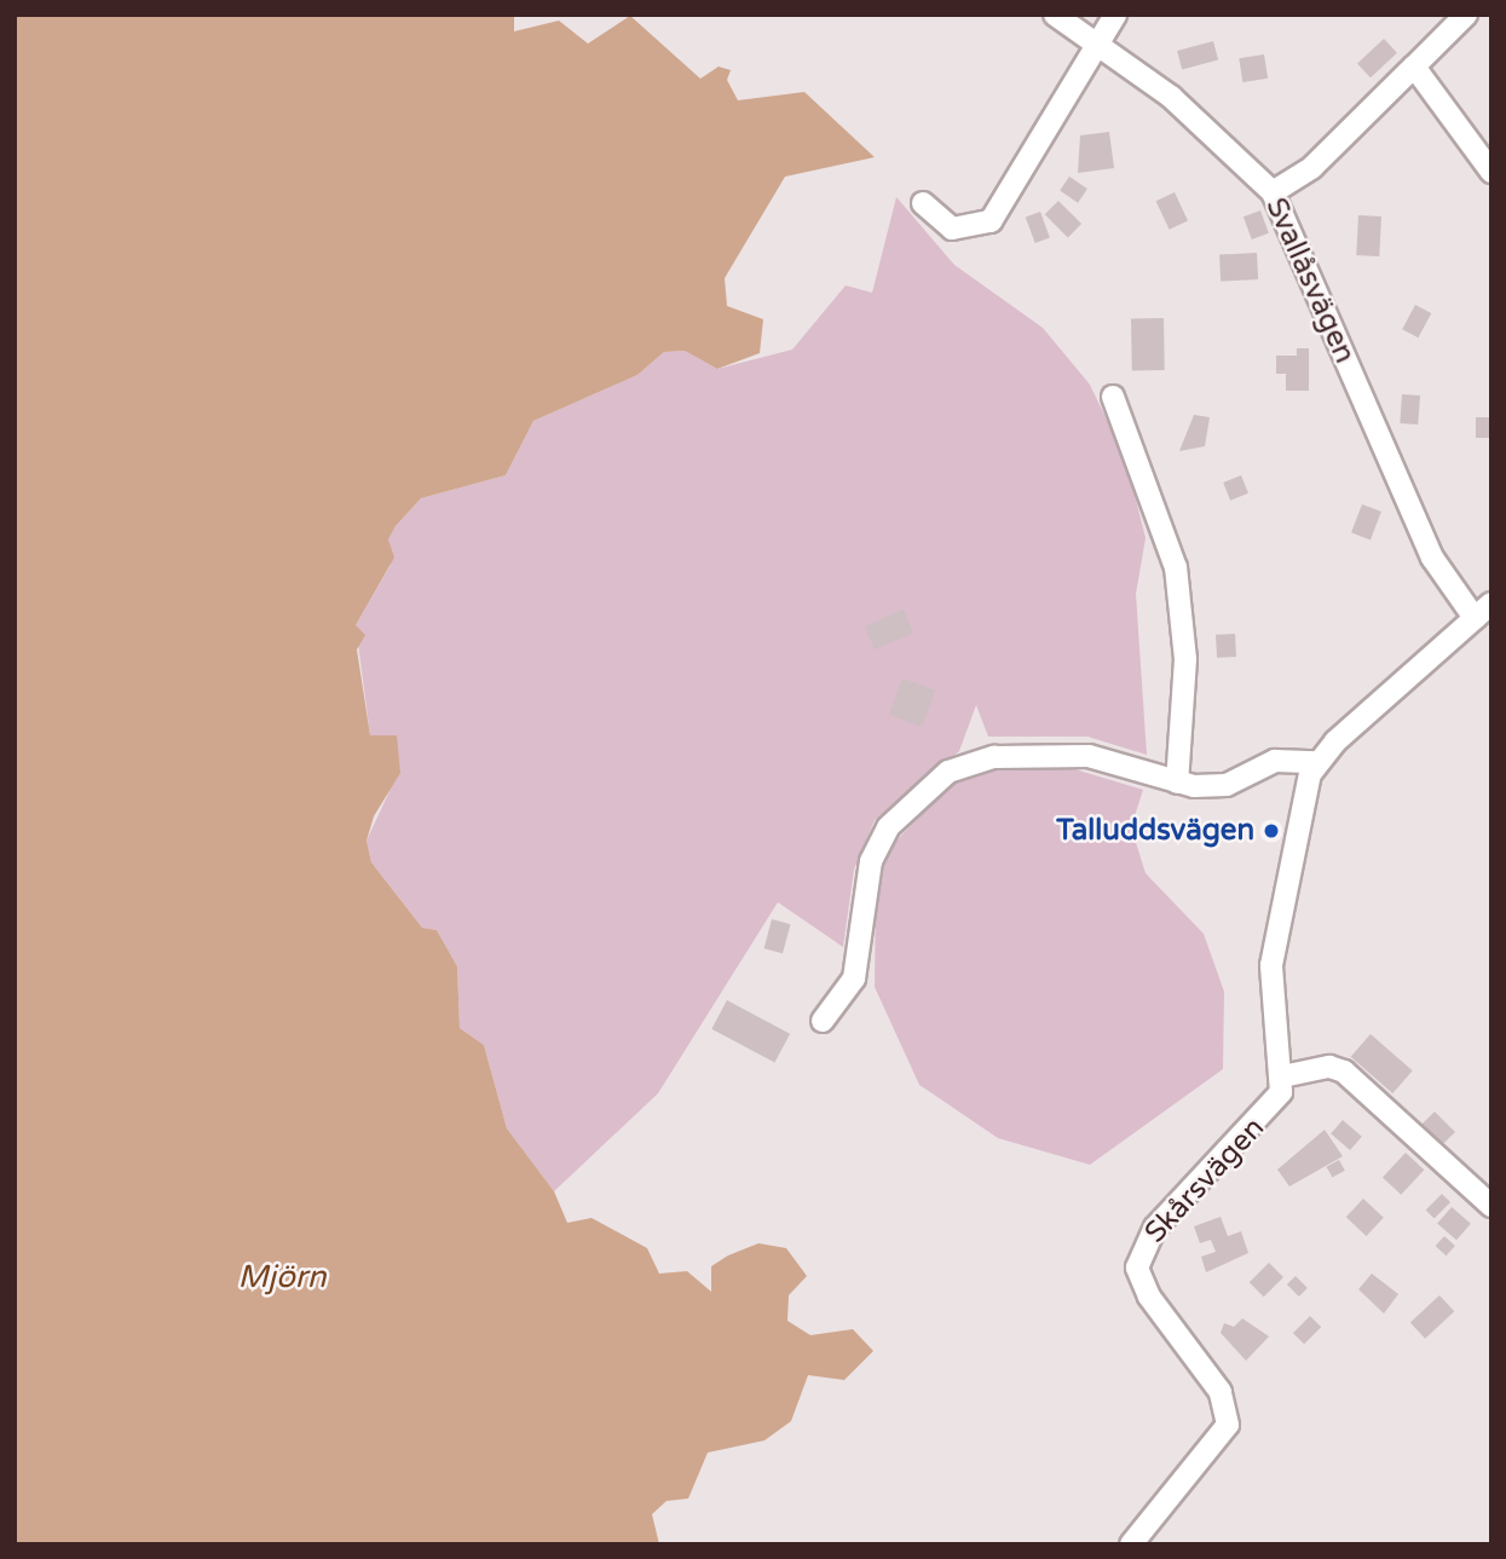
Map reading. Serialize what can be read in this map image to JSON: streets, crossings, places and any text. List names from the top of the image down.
{
  "streets": {
    "street": ["Svallåsvägen", "Skårsvägen"]
  },
  "water": ["Mjörn"],
  "places": ["Talluddsvägen"]
}
